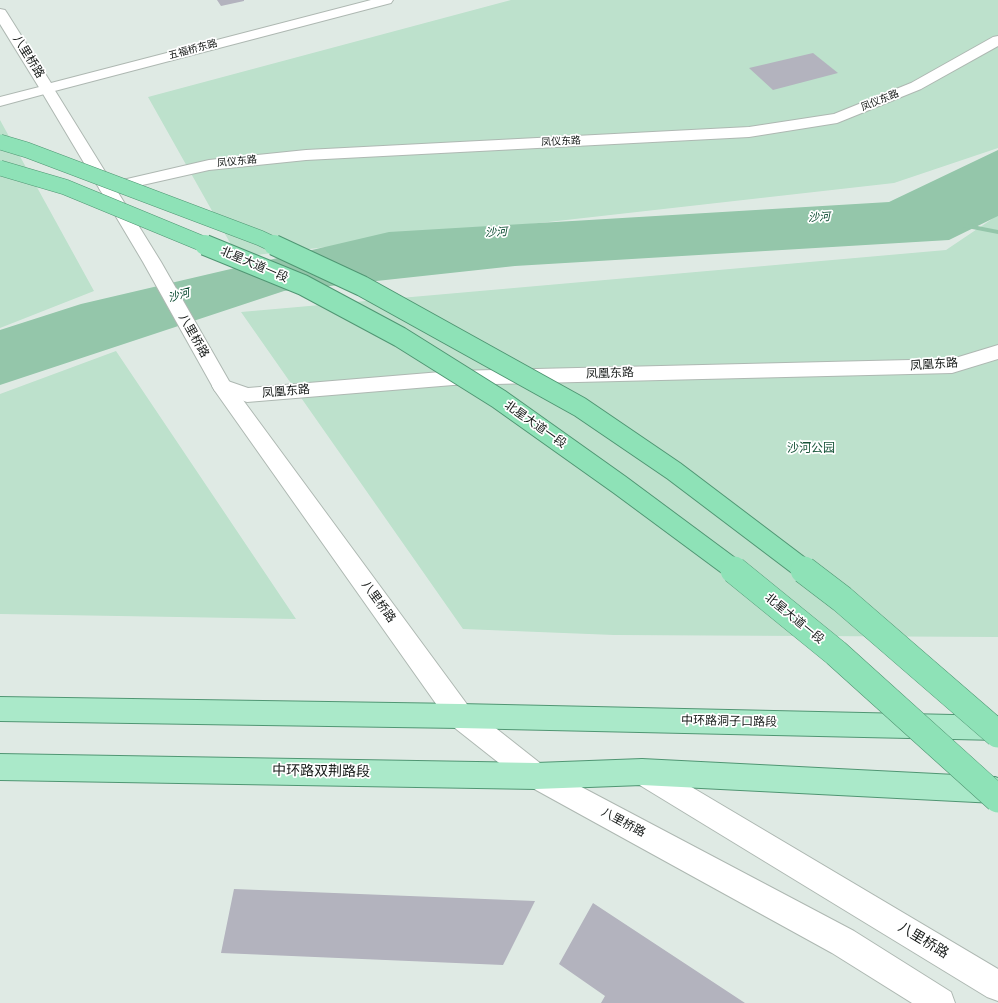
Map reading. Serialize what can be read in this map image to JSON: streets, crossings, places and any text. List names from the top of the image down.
{
  "streets": {
    "highway": ["北星大道一段"],
    "main road": ["中环路洞子口路段", "中环路双荆路段"],
    "street": [
      "五福桥东路",
      "八里桥路",
      "凤仪东路",
      "凤凰东路"
    ]
  },
  "crossings": [
    ["五福桥东路", "八里桥路"],
    ["八里桥路", "凤仪东路"],
    ["八里桥路", "凤凰东路"],
    ["八里桥路", "中环路洞子口路段"],
    ["八里桥路", "中环路双荆路段"]
  ],
  "water": ["沙河"],
  "parks": ["沙河公园"]
}
